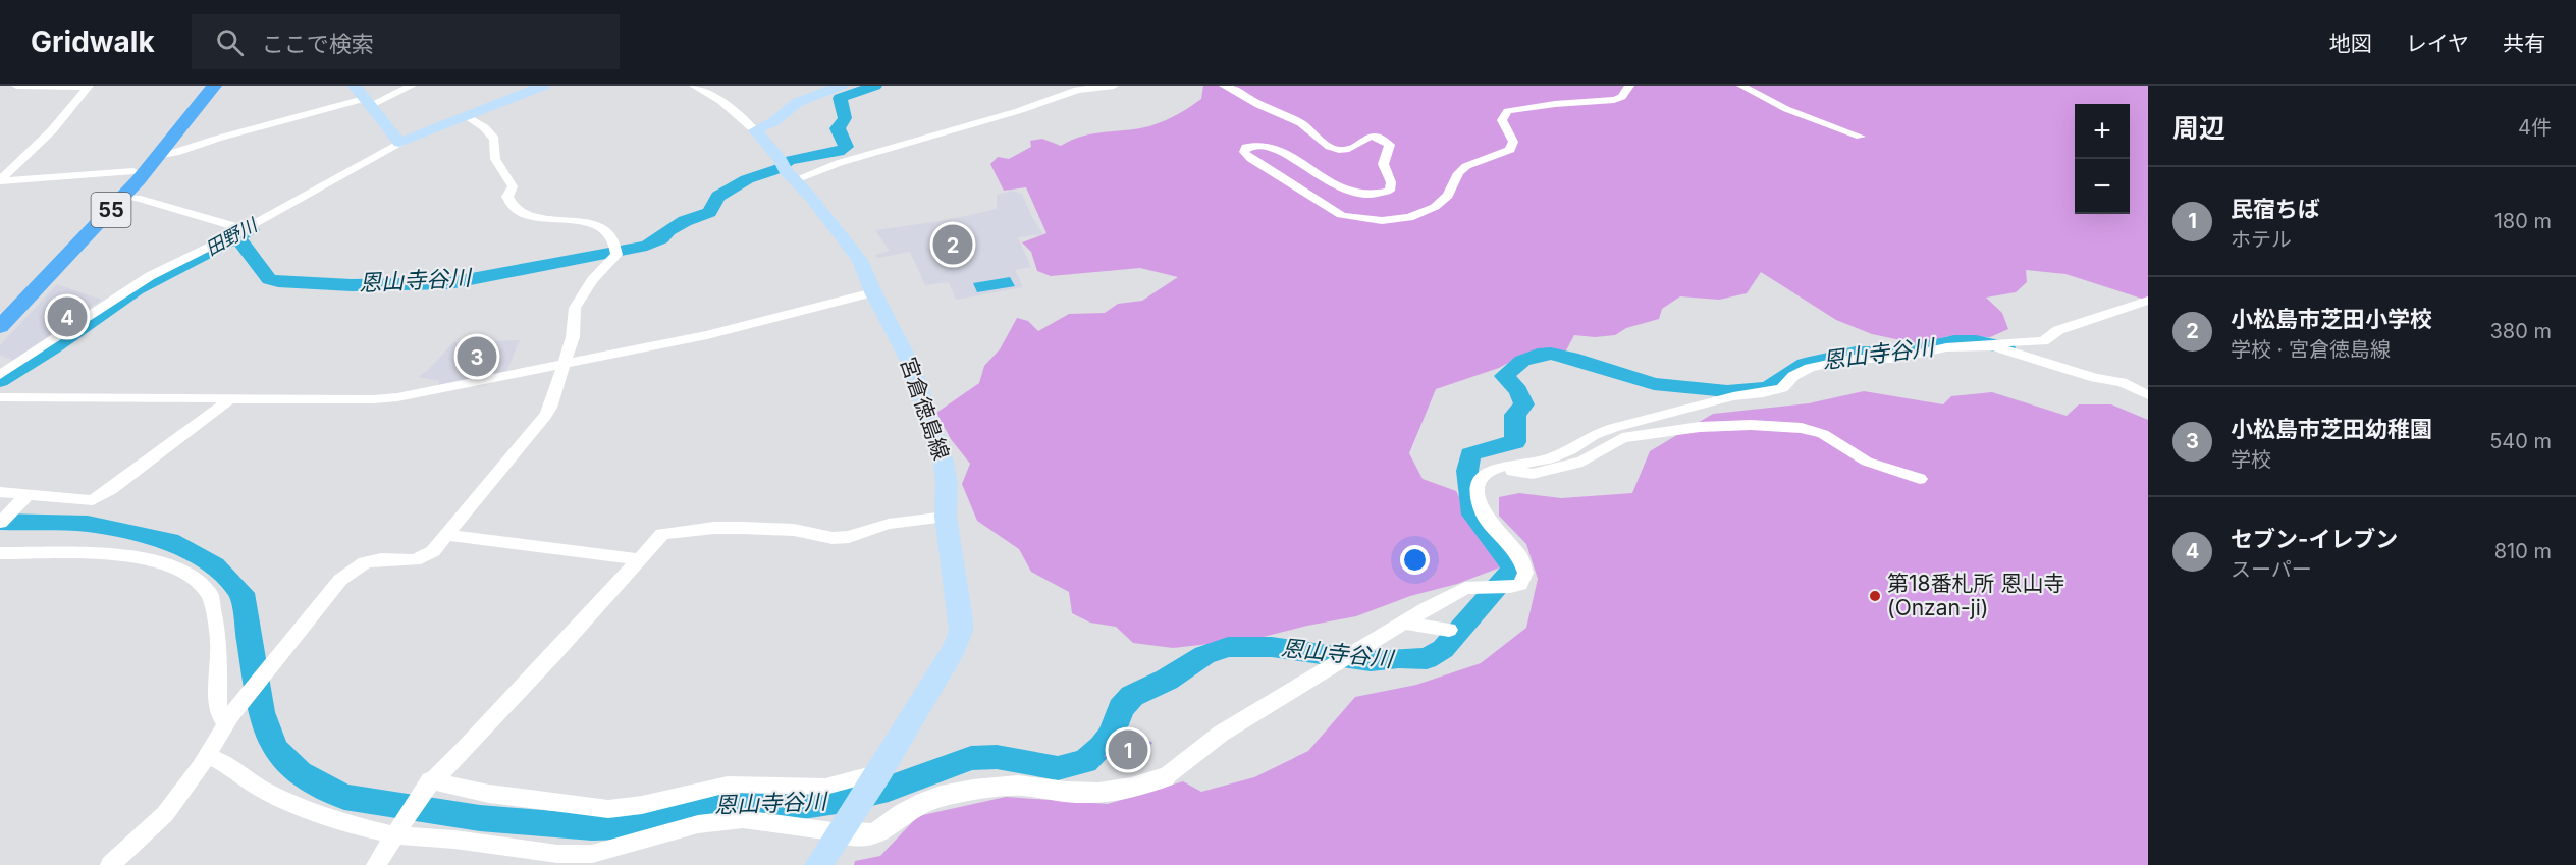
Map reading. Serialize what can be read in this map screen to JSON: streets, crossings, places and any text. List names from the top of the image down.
{
  "streets": {
    "highway": ["55"],
    "main road": ["宮倉徳島線"]
  },
  "water": ["田野川", "恩山寺谷川"],
  "places": ["第18番札所 恩山寺 (Onzan-ji)"],
  "page": {
    "header": "Gridwalk",
    "search": "ここで検索",
    "nav": ["地図", "レイヤ", "共有"],
    "heading": ["周辺", "4件"],
    "map_buttons": ["+", "−"],
    "list": [
      {
        "mark": "1",
        "name": "民宿ちば",
        "note": "ホテル",
        "value": "180 m"
      },
      {
        "mark": "2",
        "name": "小松島市芝田小学校",
        "note": "学校 · 宮倉徳島線",
        "value": "380 m"
      },
      {
        "mark": "3",
        "name": "小松島市芝田幼稚園",
        "note": "学校",
        "value": "540 m"
      },
      {
        "mark": "4",
        "name": "セブン-イレブン",
        "note": "スーパー",
        "value": "810 m"
      }
    ],
    "pins": [
      "2",
      "4",
      "3",
      "1"
    ]
  }
}
